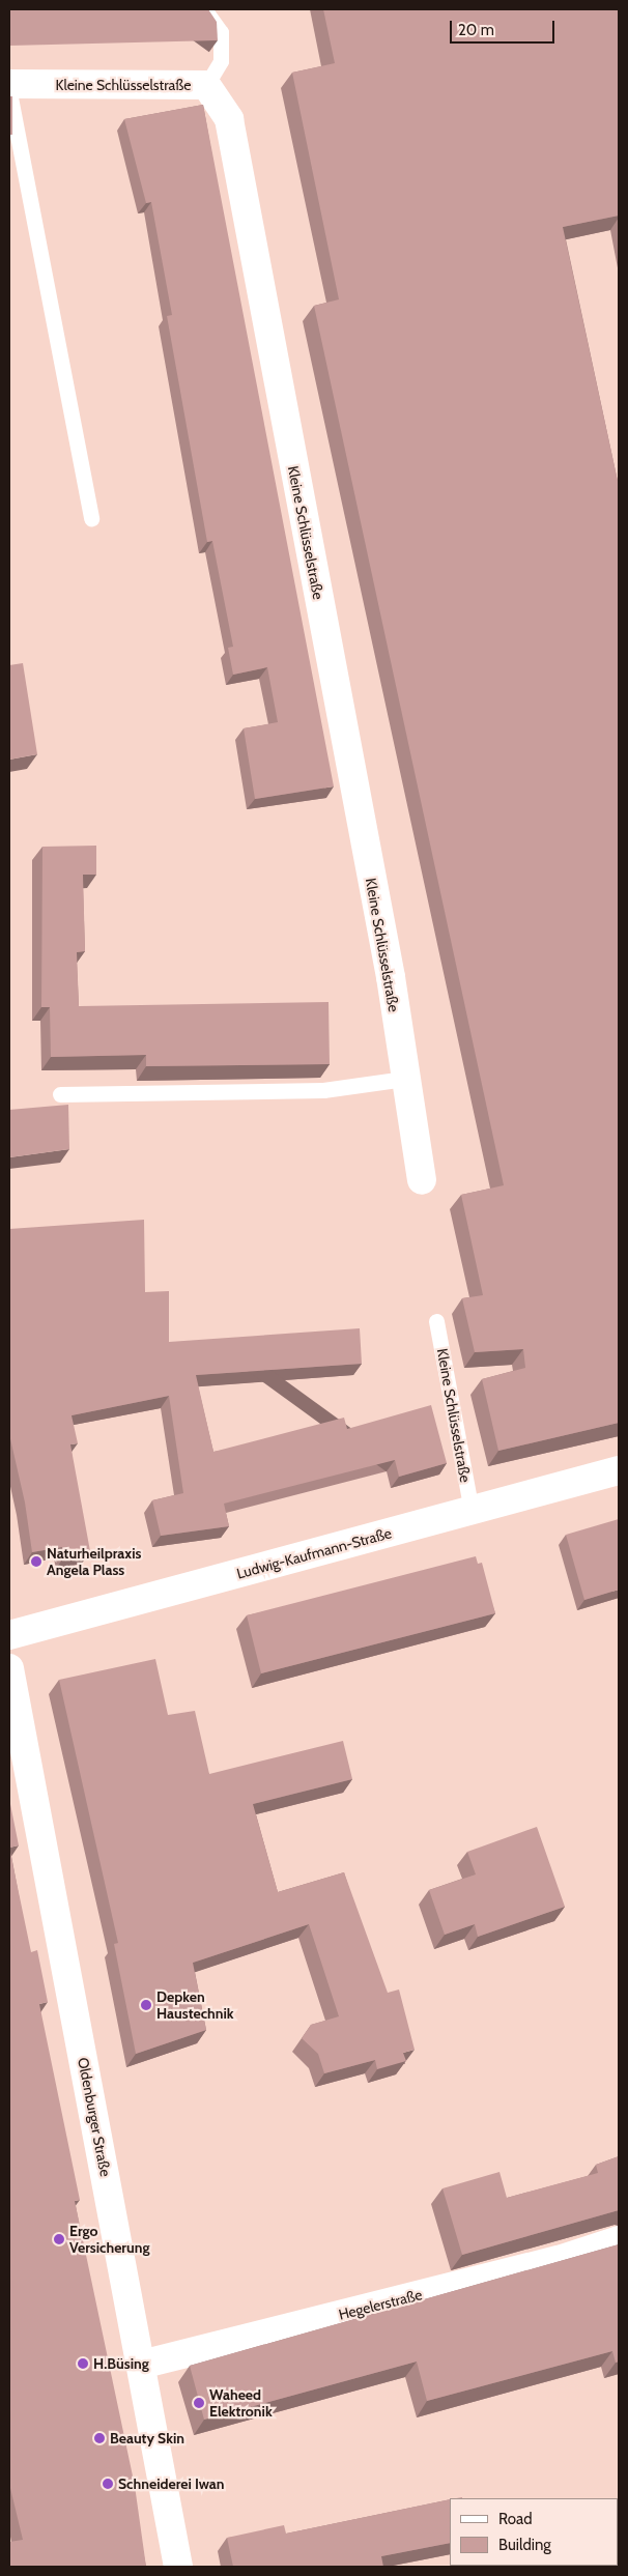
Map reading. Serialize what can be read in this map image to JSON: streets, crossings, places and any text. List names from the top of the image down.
{
  "streets": {
    "street": [
      "Kleine Schlüsselstraße",
      "Ludwig-Kaufmann-Straße",
      "Oldenburger Straße",
      "Hegelerstraße"
    ]
  },
  "crossings": [
    ["Kleine Schlüsselstraße", "Ludwig-Kaufmann-Straße"],
    ["Oldenburger Straße", "Hegelerstraße"]
  ],
  "places": [
    "Naturheilpraxis Angela Plass",
    "Depken Haustechnik",
    "Ergo Versicherung",
    "H.Büsing",
    "Waheed Elektronik",
    "Beauty Skin",
    "Schneiderei Iwan"
  ],
  "legend": ["Road", "Building"],
  "scale_bar": "20 m"
}
